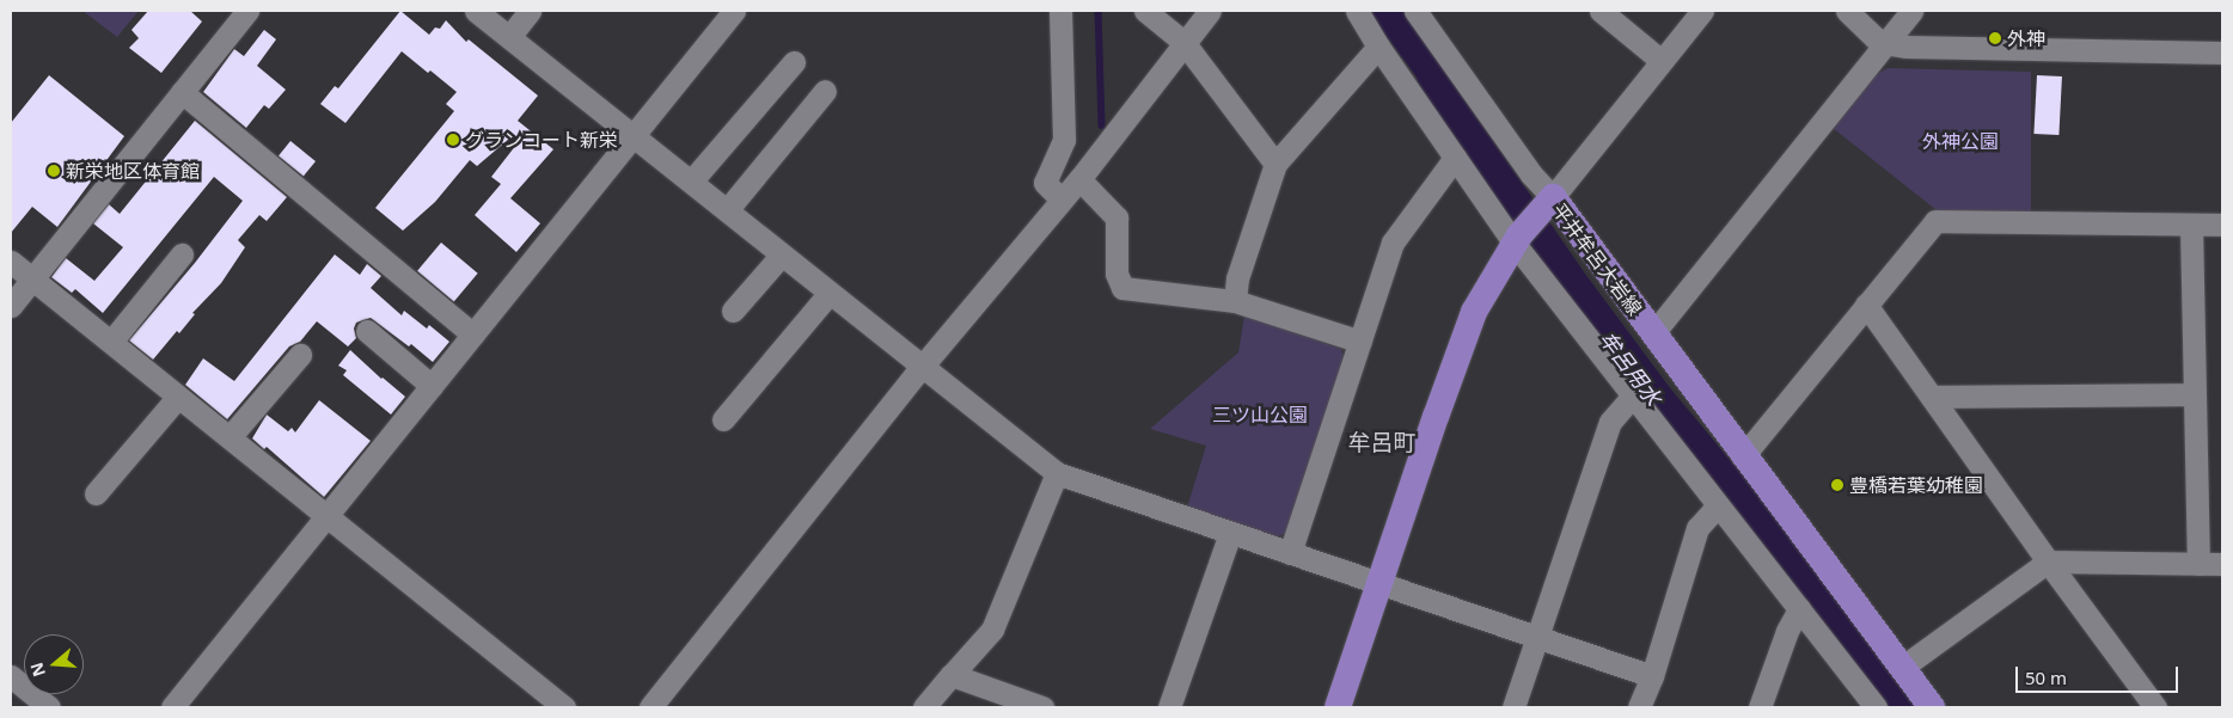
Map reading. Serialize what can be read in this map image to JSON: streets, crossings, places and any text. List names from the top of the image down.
{
  "streets": {
    "main road": ["平井牟呂大岩線"]
  },
  "districts": ["牟呂町"],
  "water": ["牟呂用水"],
  "parks": ["外神公園", "三ツ山公園"],
  "places": [
    "外神",
    "グランコート新栄",
    "新栄地区体育館",
    "豊橋若葉幼稚園"
  ],
  "scale_bar": "50 m",
  "north": "left"
}
